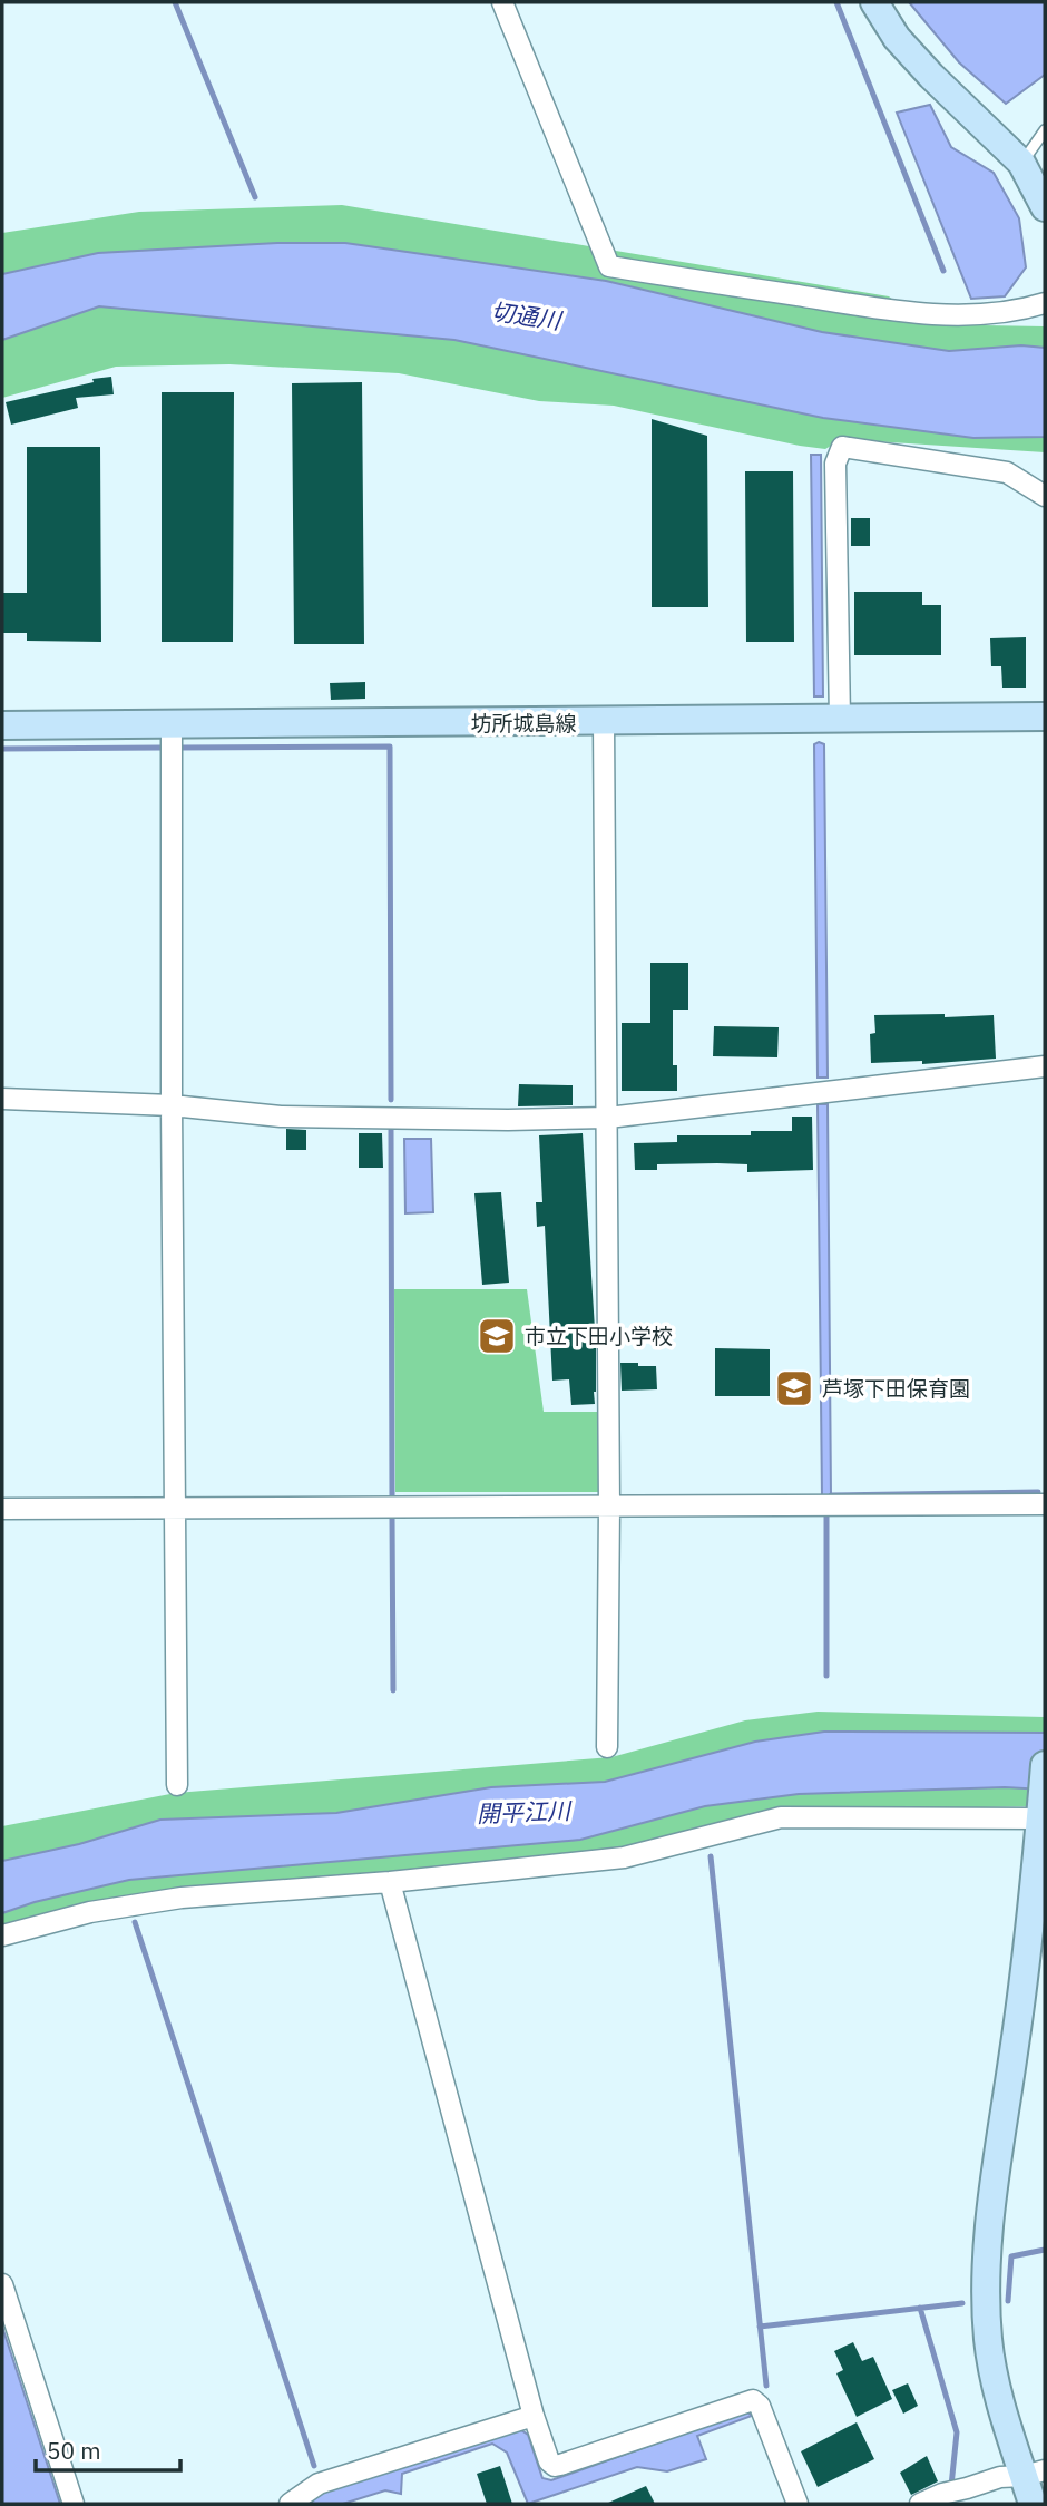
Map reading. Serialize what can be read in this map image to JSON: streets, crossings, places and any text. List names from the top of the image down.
{
  "streets": {
    "main road": ["坊所城島線"]
  },
  "water": ["切通川", "開平江川"],
  "places": {
    "school or university": ["市立下田小学校", "芦塚下田保育園"]
  },
  "scale_bar": "50 m"
}
